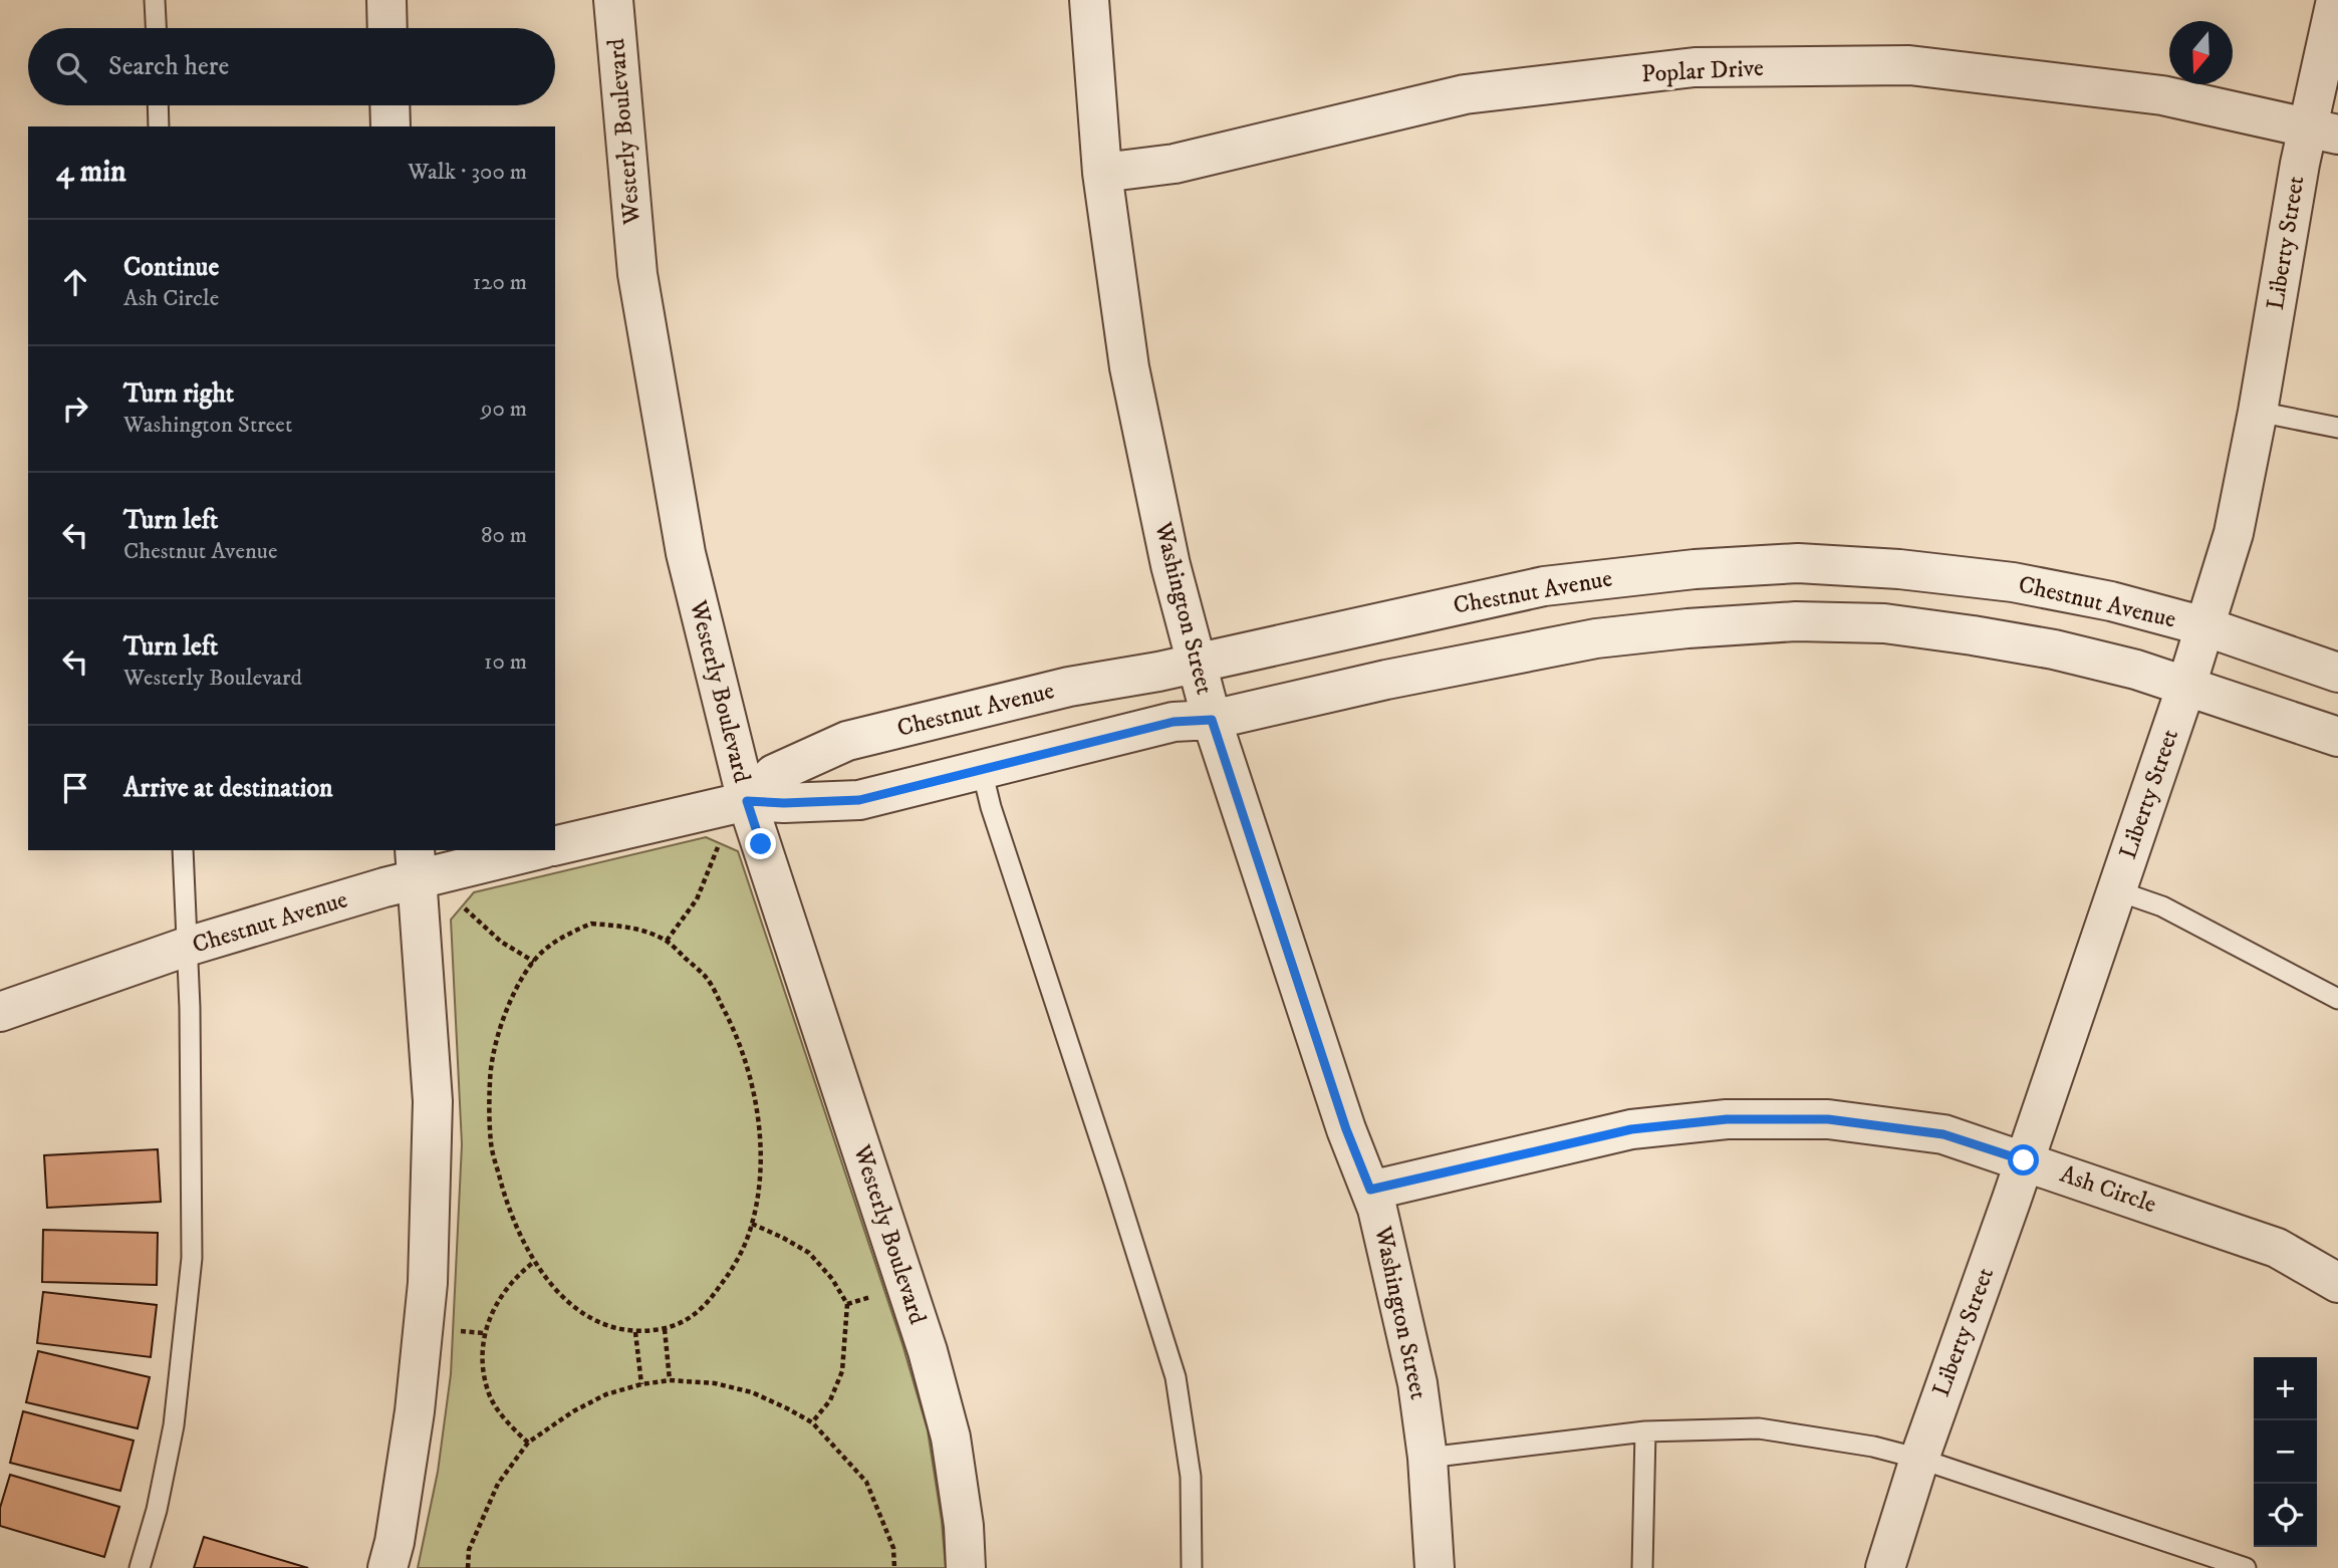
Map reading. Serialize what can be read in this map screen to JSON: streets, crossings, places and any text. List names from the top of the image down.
{
  "streets": {
    "street": [
      "Poplar Drive",
      "Westerly Boulevard",
      "Liberty Street",
      "Chestnut Avenue",
      "Washington Street",
      "Ash Circle"
    ]
  },
  "crossings": [
    ["Poplar Drive", "Liberty Street"],
    ["Poplar Drive", "Washington Street"],
    ["Westerly Boulevard", "Chestnut Avenue"],
    ["Liberty Street", "Chestnut Avenue"],
    ["Liberty Street", "Ash Circle"],
    ["Chestnut Avenue", "Washington Street"],
    ["Washington Street", "Ash Circle"]
  ],
  "north": "bottom",
  "page": {
    "search": "Search here",
    "heading": ["4 min", "Walk · 300 m"],
    "list": [
      ["Continue", "Ash Circle", "120 m"],
      ["Turn right", "Washington Street", "90 m"],
      ["Turn left", "Chestnut Avenue", "80 m"],
      ["Turn left", "Westerly Boulevard", "10 m"],
      "Arrive at destination"
    ],
    "map_buttons": ["+", "−"]
  }
}
